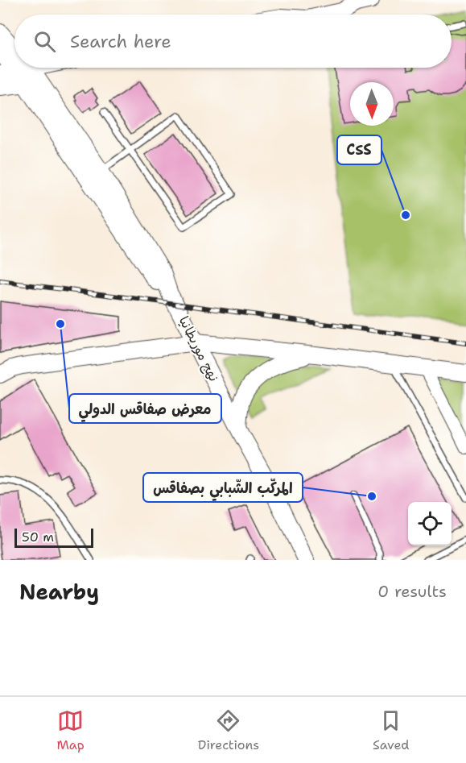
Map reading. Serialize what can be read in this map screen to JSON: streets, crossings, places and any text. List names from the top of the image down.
{
  "streets": {
    "street": ["نهج موريطانيا"]
  },
  "places": ["CSS", "معرض صفاقس الدولي", "المركّب الشّبابي بصفاقس"],
  "scale_bar": "50 m",
  "north": "bottom",
  "page": {
    "search": "Search here",
    "scale": "50 m",
    "heading": ["Nearby", "0 results"],
    "nav": ["Map", "Directions", "Saved"]
  }
}
